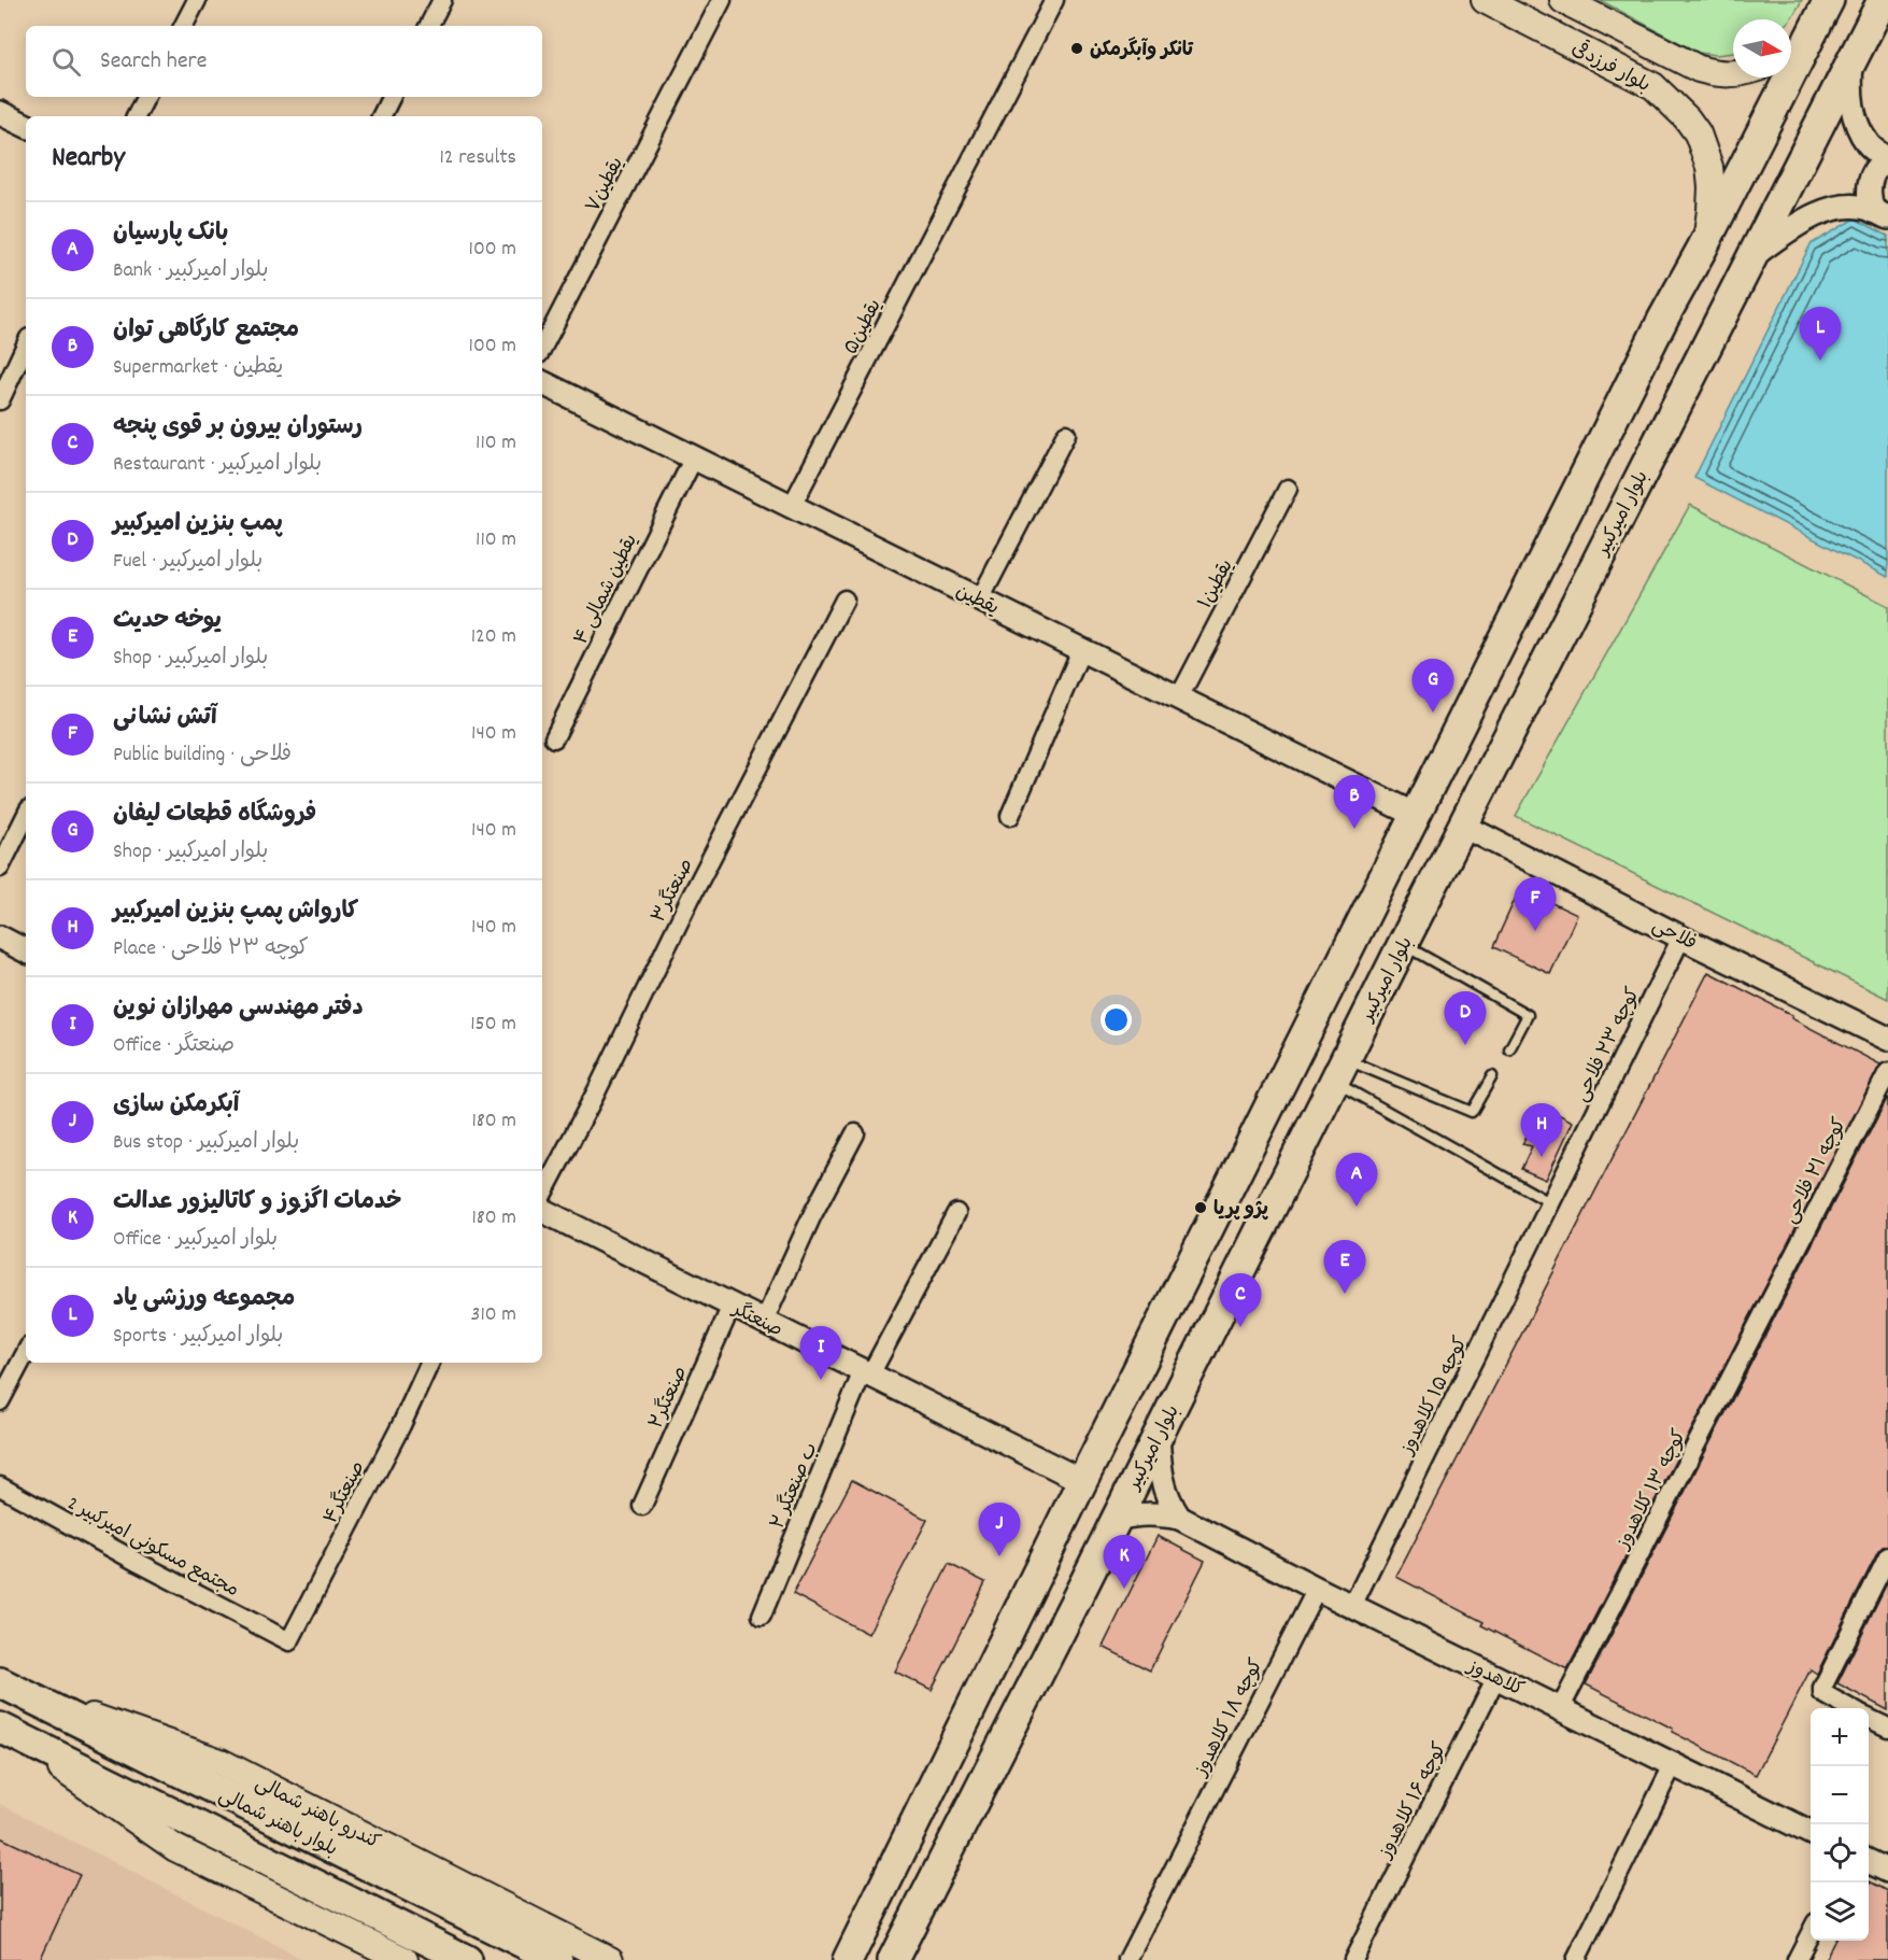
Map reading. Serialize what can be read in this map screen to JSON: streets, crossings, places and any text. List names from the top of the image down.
{
  "streets": {
    "main road": [
      "بلوار فرزدقی",
      "بلوار امیرکبیر",
      "کندرو باهنر شمالی",
      "بلوار باهنر شمالی"
    ],
    "street": [
      "یقطین۷",
      "یقطین۵",
      "یقطین۱",
      "یقطین شمالی ۴",
      "یقطین",
      "صنعتگر۳",
      "فلاحی",
      "کوچه ۲۳ فلاحی",
      "کوچه ۲۱ فلاحی",
      "صنعتگر",
      "کوچه ۱۵ کلاهدوز",
      "صنعتگر۲",
      "۲ ب صنعتگر",
      "کوچه ۱۳ کلاهدوز",
      "صنعتگر۴",
      "مجتمع مسکونی امیرکبیر 2",
      "کلاهدوز",
      "کوچه ۱۸ کلاهدوز",
      "کوچه ۱۶ کلاهدوز"
    ]
  },
  "crossings": [
    ["یقطین۵", "یقطین"],
    ["بلوار امیرکبیر", "فلاحی"],
    ["بلوار امیرکبیر", "کلاهدوز"],
    ["یقطین۱", "یقطین"],
    ["یقطین شمالی ۴", "یقطین"],
    ["فلاحی", "کوچه ۲۳ فلاحی"],
    ["کوچه ۲۳ فلاحی", "کوچه ۱۵ کلاهدوز"],
    ["کوچه ۲۱ فلاحی", "کوچه ۱۳ کلاهدوز"],
    ["صنعتگر", "صنعتگر۲"],
    ["صنعتگر", "۲ ب صنعتگر"],
    ["کوچه ۱۵ کلاهدوز", "کلاهدوز"],
    ["کوچه ۱۳ کلاهدوز", "کلاهدوز"],
    ["صنعتگر۴", "مجتمع مسکونی امیرکبیر 2"],
    ["کلاهدوز", "کوچه ۱۸ کلاهدوز"],
    ["کلاهدوز", "کوچه ۱۶ کلاهدوز"],
    ["کندرو باهنر شمالی", "بلوار باهنر شمالی"]
  ],
  "places": ["تانکر وآبگرمکن", "پژو پریا"],
  "north": "right",
  "page": {
    "search": "Search here",
    "heading": ["Nearby", "12 results"],
    "list": [
      {
        "mark": "A",
        "name": "بانک پارسیان",
        "note": "Bank · بلوار امیرکبیر",
        "value": "100 m"
      },
      {
        "mark": "B",
        "name": "مجتمع کارگاهی توان",
        "note": "Supermarket · یقطین",
        "value": "100 m"
      },
      {
        "mark": "C",
        "name": "رستوران بیرون بر قوی پنجه",
        "note": "Restaurant · بلوار امیرکبیر",
        "value": "110 m"
      },
      {
        "mark": "D",
        "name": "پمپ بنزین امیرکبیر",
        "note": "Fuel · بلوار امیرکبیر",
        "value": "110 m"
      },
      {
        "mark": "E",
        "name": "یوخه حدیث",
        "note": "Shop · بلوار امیرکبیر",
        "value": "120 m"
      },
      {
        "mark": "F",
        "name": "آتش نشانی",
        "note": "Public building · فلاحی",
        "value": "140 m"
      },
      {
        "mark": "G",
        "name": "فروشگاه قطعات لیفان",
        "note": "Shop · بلوار امیرکبیر",
        "value": "140 m"
      },
      {
        "mark": "H",
        "name": "کارواش پمپ بنزین امیرکبیر",
        "note": "Place · کوچه ۲۳ فلاحی",
        "value": "140 m"
      },
      {
        "mark": "I",
        "name": "دفتر مهندسی مهرازان نوین",
        "note": "Office · صنعتگر",
        "value": "150 m"
      },
      {
        "mark": "J",
        "name": "آبکرمکن سازی",
        "note": "Bus stop · بلوار امیرکبیر",
        "value": "180 m"
      },
      {
        "mark": "K",
        "name": "خدمات اگزوز و کاتالیزور عدالت",
        "note": "Office · بلوار امیرکبیر",
        "value": "180 m"
      },
      {
        "mark": "L",
        "name": "مجموعه ورزشی یاد",
        "note": "Sports · بلوار امیرکبیر",
        "value": "310 m"
      }
    ],
    "pins": [
      "L",
      "G",
      "B",
      "F",
      "D",
      "H",
      "A",
      "E",
      "C",
      "I",
      "J",
      "K"
    ],
    "map_buttons": ["+", "−"]
  }
}
